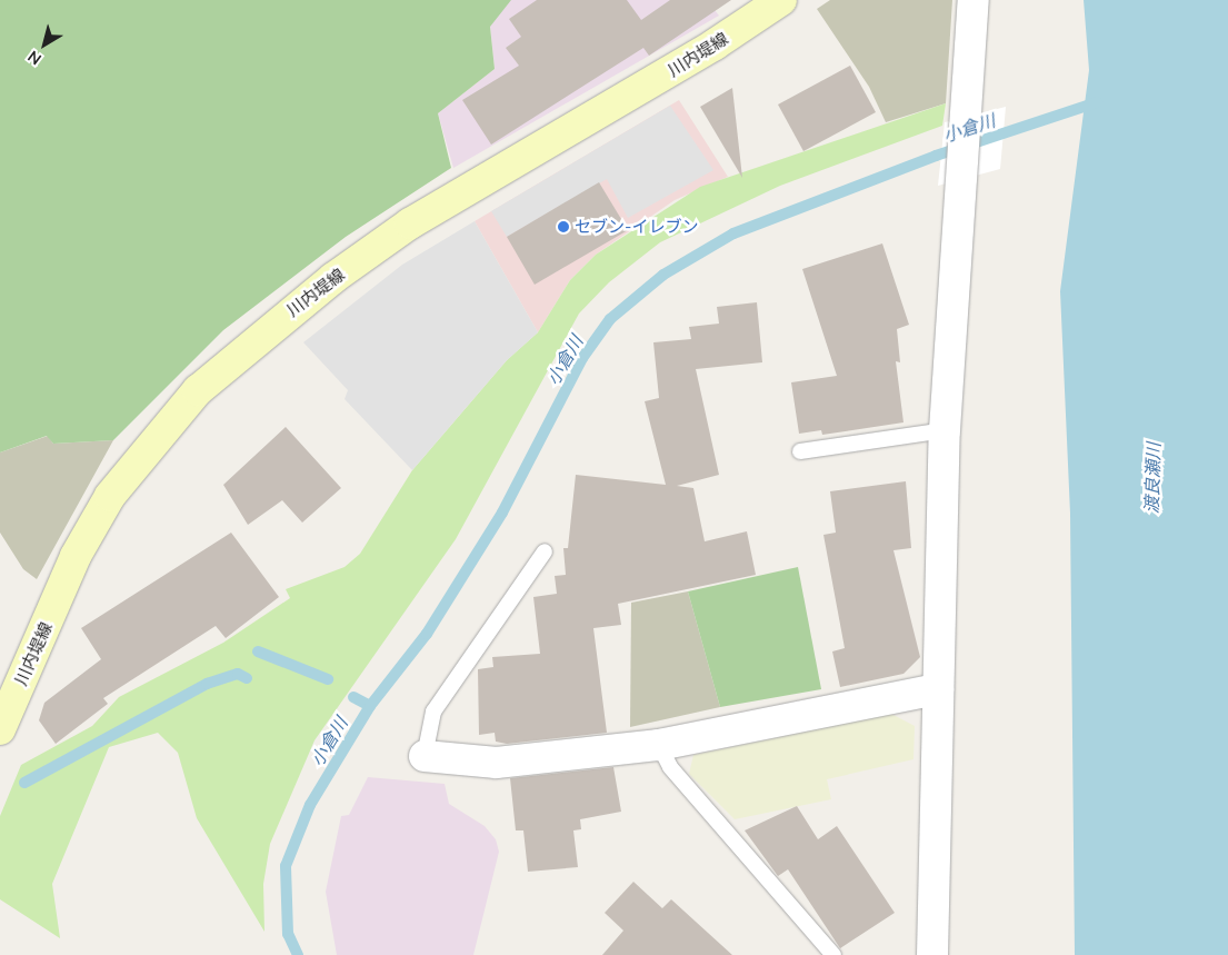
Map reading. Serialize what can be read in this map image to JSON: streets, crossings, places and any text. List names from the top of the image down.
{
  "streets": {
    "main road": ["川内堤線"]
  },
  "water": ["小倉川", "渡良瀬川"],
  "places": ["セブン-イレブン"],
  "north": "bottom left"
}
